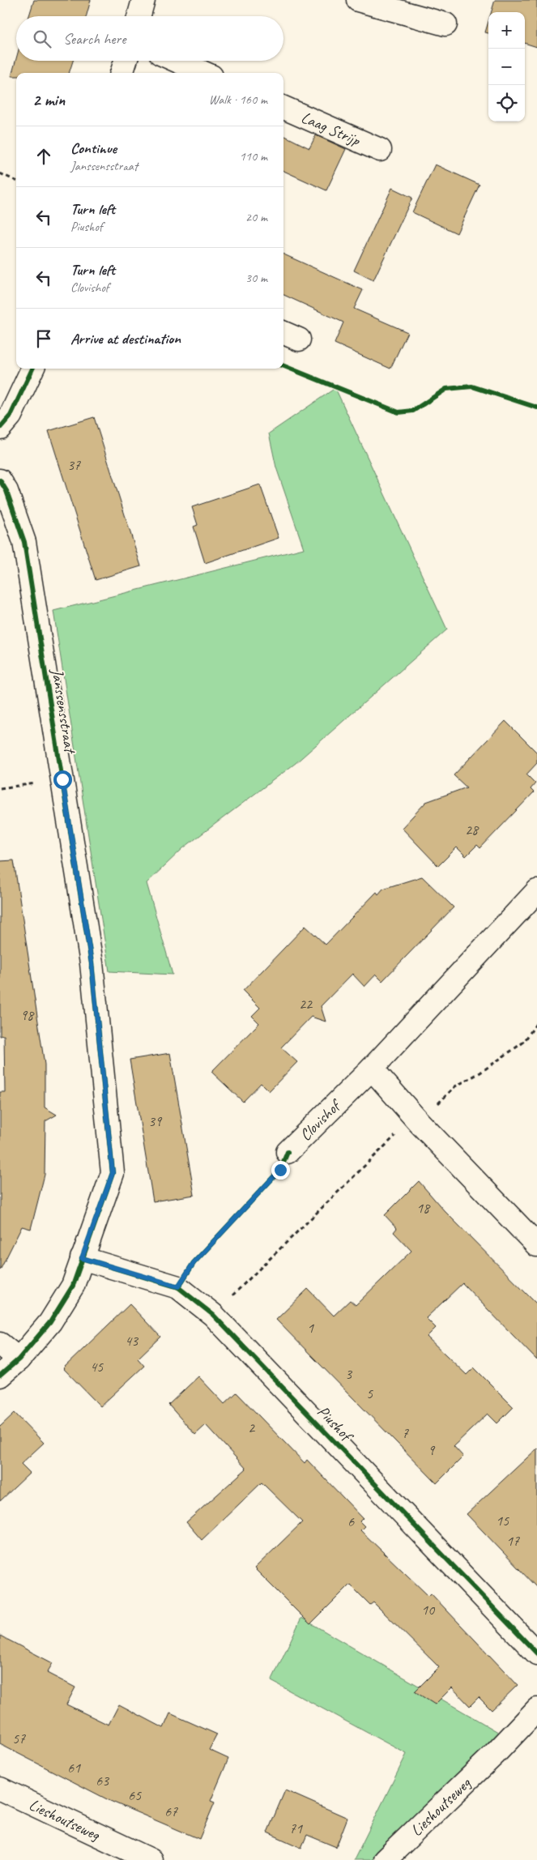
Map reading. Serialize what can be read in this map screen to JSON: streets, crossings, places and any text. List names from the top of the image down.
{
  "streets": {
    "street": [
      "Laag Strijp",
      "Janssensstraat",
      "Clovishof",
      "Piushof",
      "Lieshoutseweg"
    ]
  },
  "crossings": [
    ["Janssensstraat", "Piushof"]
  ],
  "house_numbers": [
    "37",
    "28",
    "22",
    "98",
    "39",
    "18",
    "1",
    "43",
    "45",
    "3",
    "5",
    "2",
    "7",
    "9",
    "15",
    "6",
    "17",
    "10",
    "57",
    "61",
    "63",
    "65",
    "67",
    "71"
  ],
  "page": {
    "map_buttons": ["+", "−"],
    "search": "Search here",
    "heading": ["2 min", "Walk · 160 m"],
    "list": [
      ["Continue", "Janssensstraat", "110 m"],
      ["Turn left", "Piushof", "20 m"],
      ["Turn left", "Clovishof", "30 m"],
      "Arrive at destination"
    ]
  }
}
